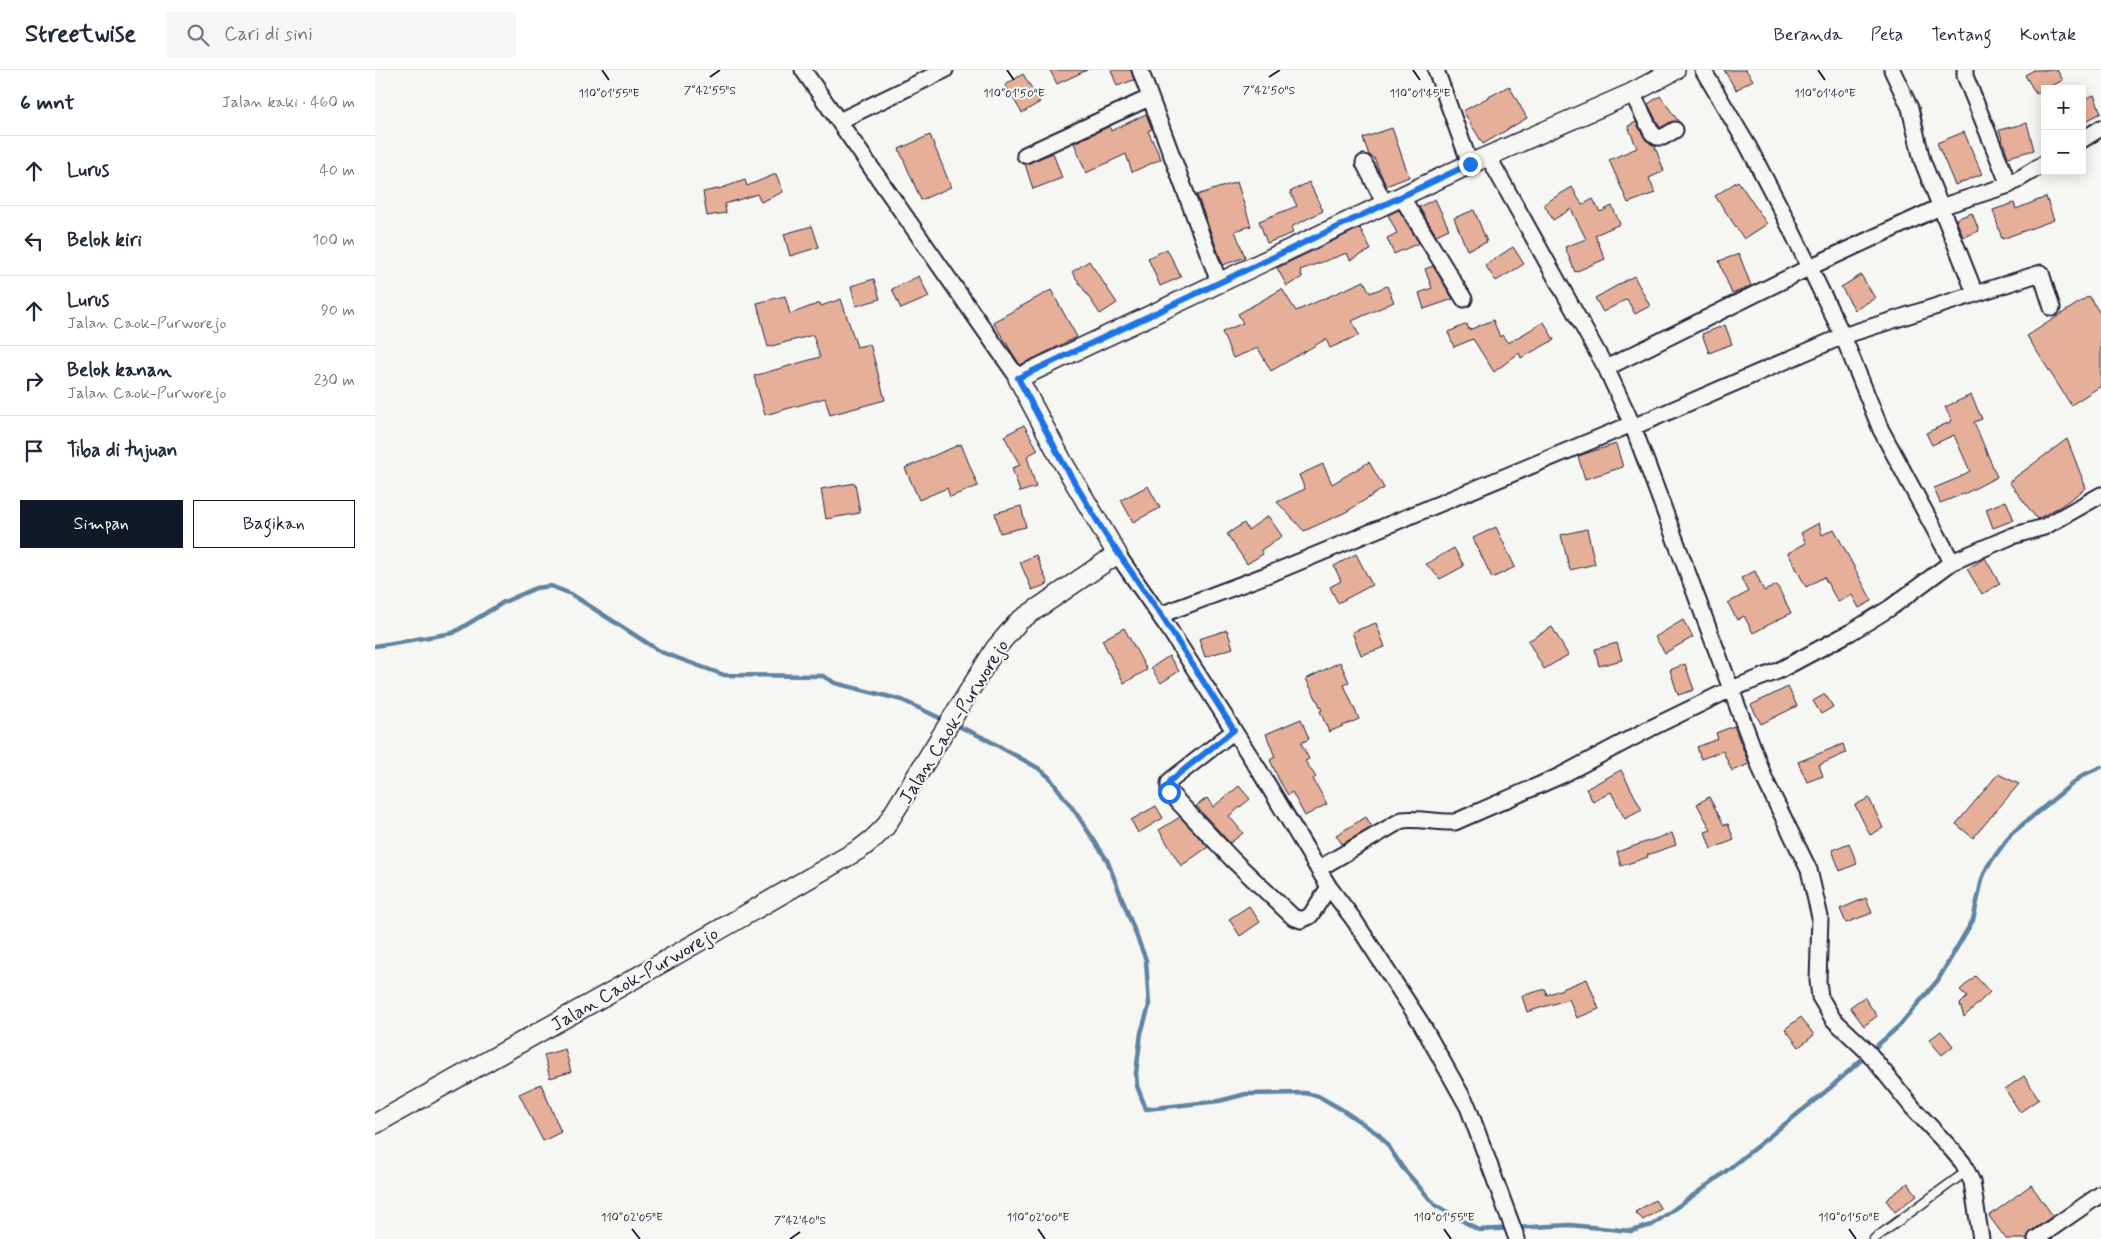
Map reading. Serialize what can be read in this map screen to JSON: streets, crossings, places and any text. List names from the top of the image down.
{
  "streets": {
    "street": ["Jalan Caok-Purworejo"]
  },
  "page": {
    "header": "Streetwise",
    "search": "Cari di sini",
    "nav": [
      "Beranda",
      "Peta",
      "Tentang",
      "Kontak"
    ],
    "heading": ["6 mnt", "Jalan kaki · 460 m"],
    "map_buttons": ["+", "−"],
    "list": [
      ["Lurus", "40 m"],
      ["Belok kiri", "100 m"],
      ["Lurus", "Jalan Caok-Purworejo", "90 m"],
      ["Belok kanan", "Jalan Caok-Purworejo", "230 m"],
      "Tiba di tujuan"
    ],
    "buttons": ["Simpan", "Bagikan"]
  },
  "coordinates": [
    "7°42'55\"S",
    "7°42'50\"S",
    "110°01'55\"E",
    "110°01'50\"E",
    "110°01'45\"E",
    "110°01'40\"E",
    "110°02'05\"E",
    "110°02'00\"E",
    "7°42'40\"S"
  ]
}
